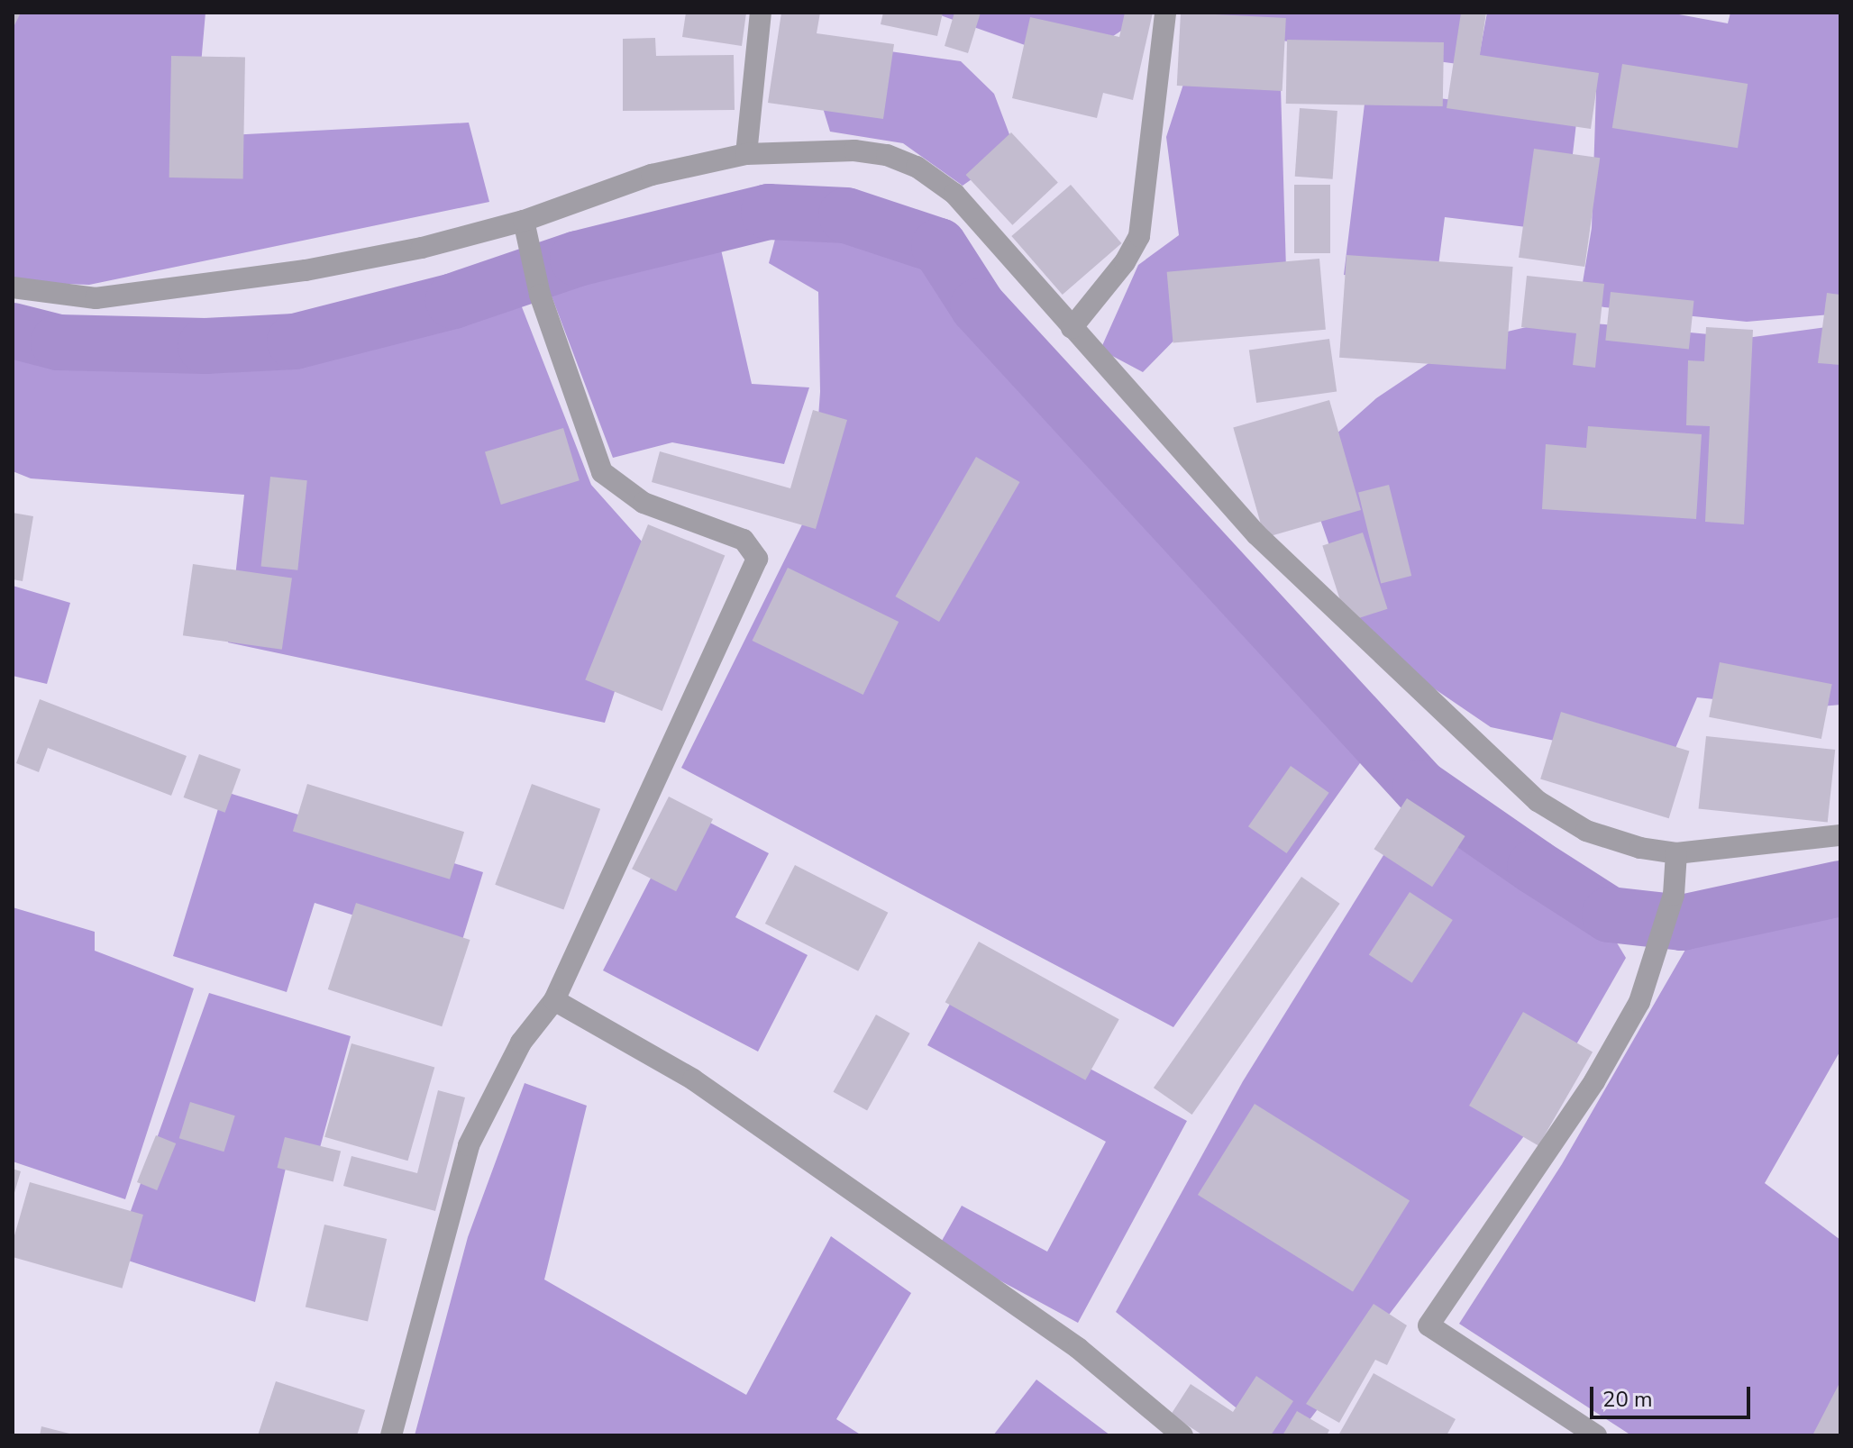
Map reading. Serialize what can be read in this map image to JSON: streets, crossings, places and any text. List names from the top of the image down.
{
  "scale_bar": "20 m"
}
